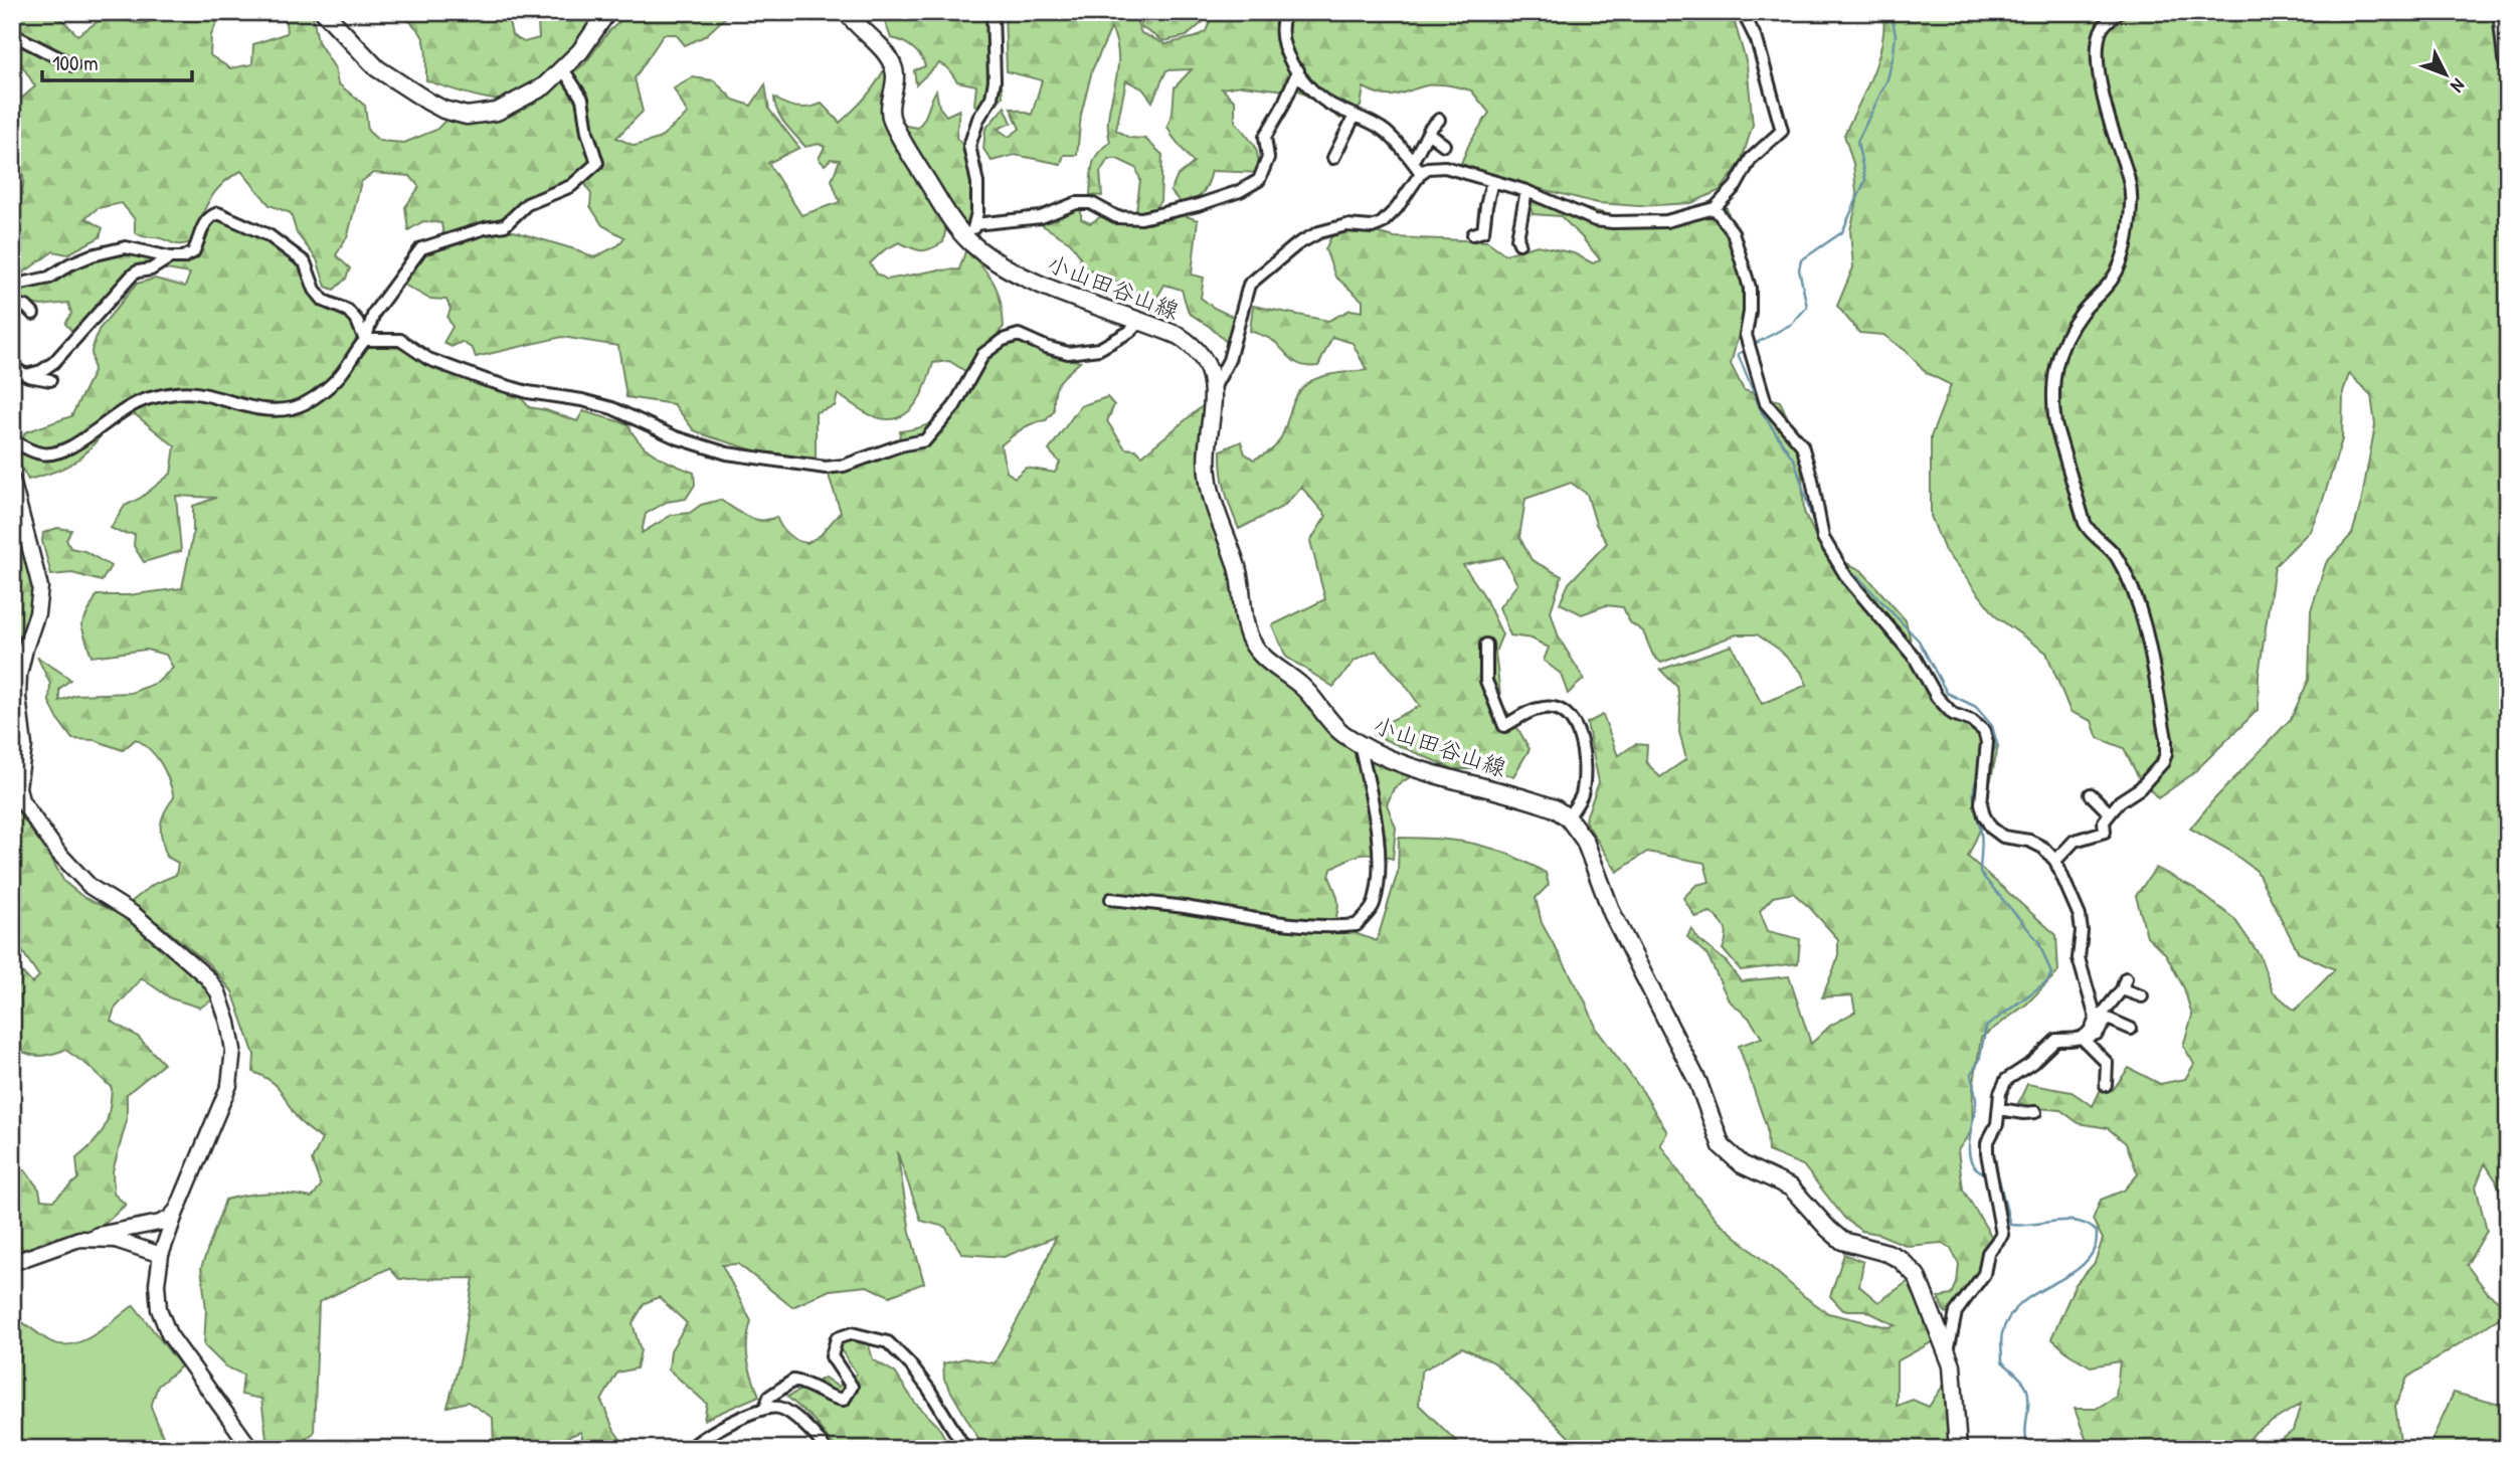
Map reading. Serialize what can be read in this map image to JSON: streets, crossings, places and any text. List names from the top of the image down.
{
  "streets": {
    "main road": ["小山田谷山線"]
  },
  "scale_bar": "100 m",
  "north": "bottom right"
}
